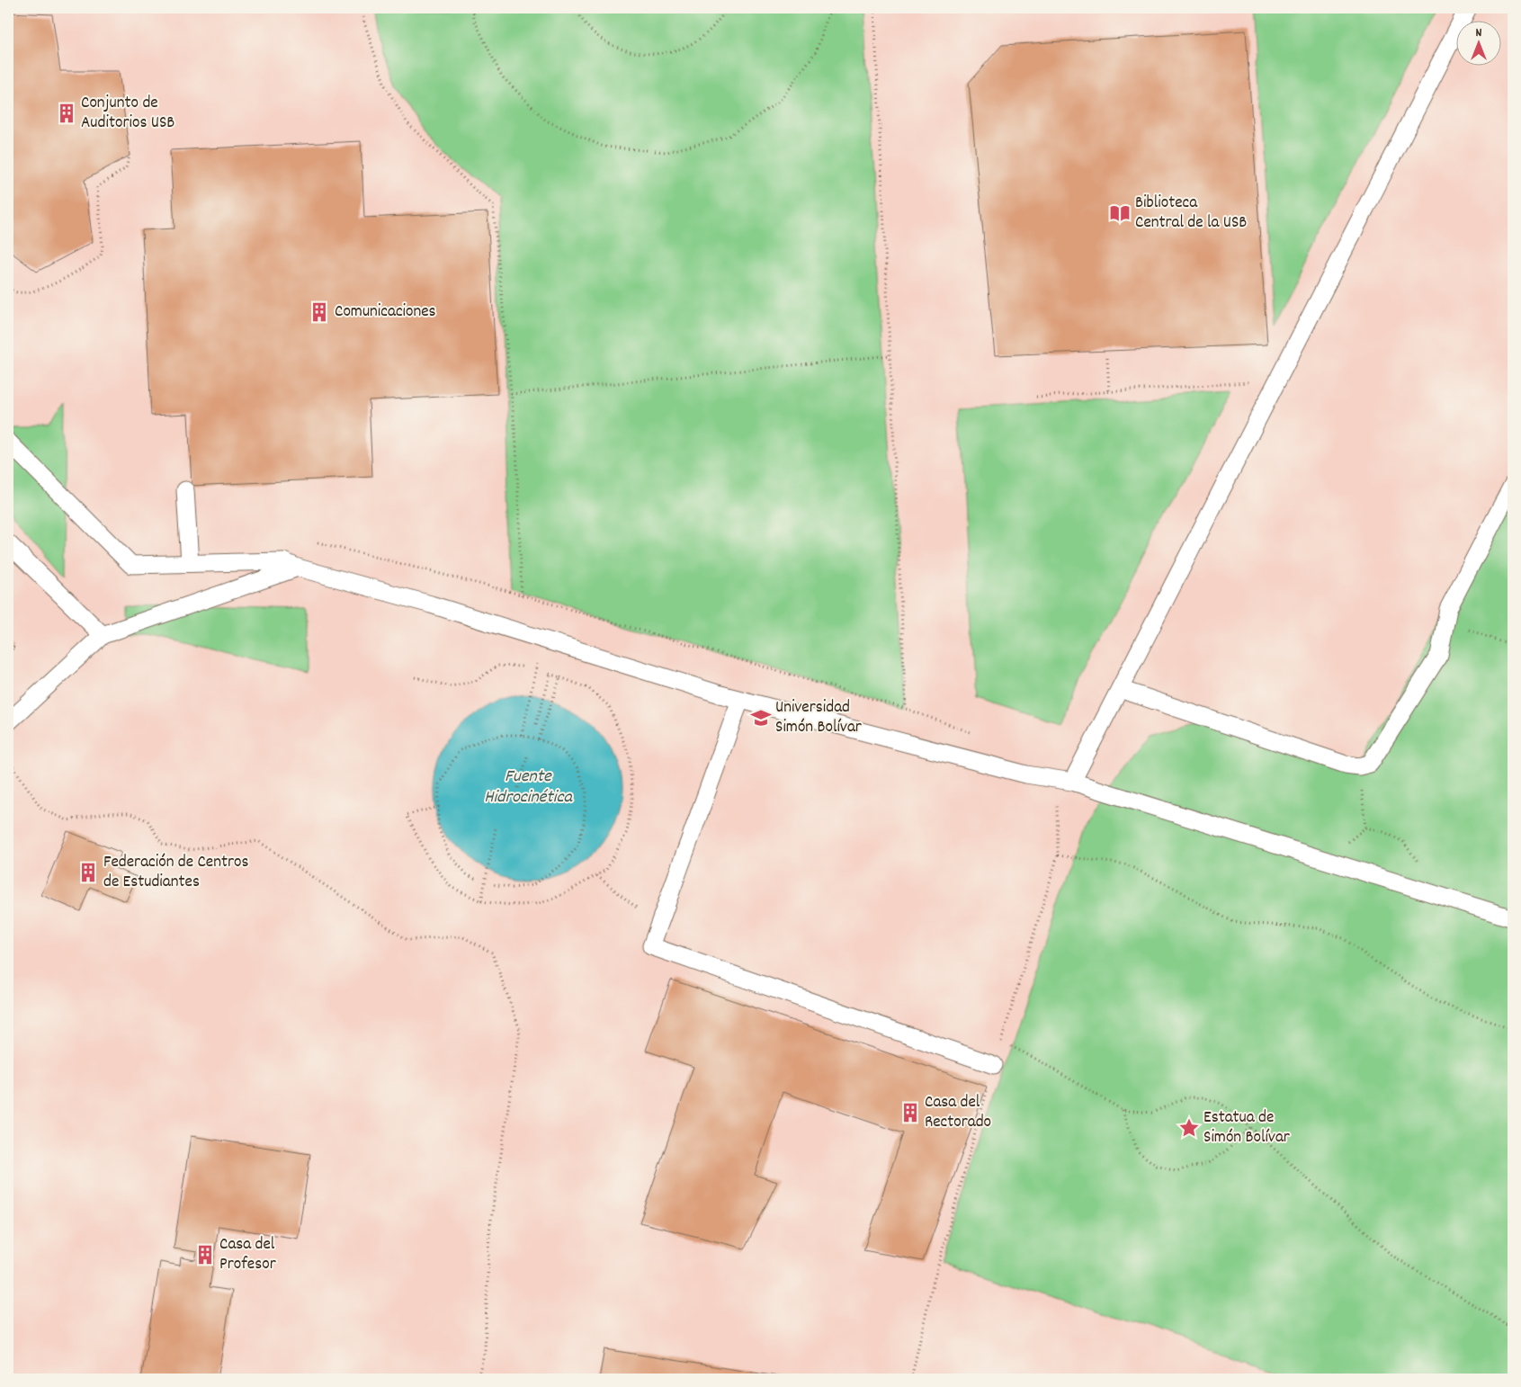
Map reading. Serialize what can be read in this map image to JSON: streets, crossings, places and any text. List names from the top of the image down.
{
  "water": ["Fuente Hidrocinética"],
  "places": {
    "building": [
      "Conjunto de Auditorios USB",
      "Comunicaciones",
      "Federación de Centros de Estudiantes",
      "Casa del Rectorado",
      "Casa del Profesor"
    ],
    "library": ["Biblioteca Central de la USB"],
    "school or university": ["Universidad Simón Bolívar"],
    "place": ["Estatua de Simón Bolívar"]
  },
  "north": "top"
}
